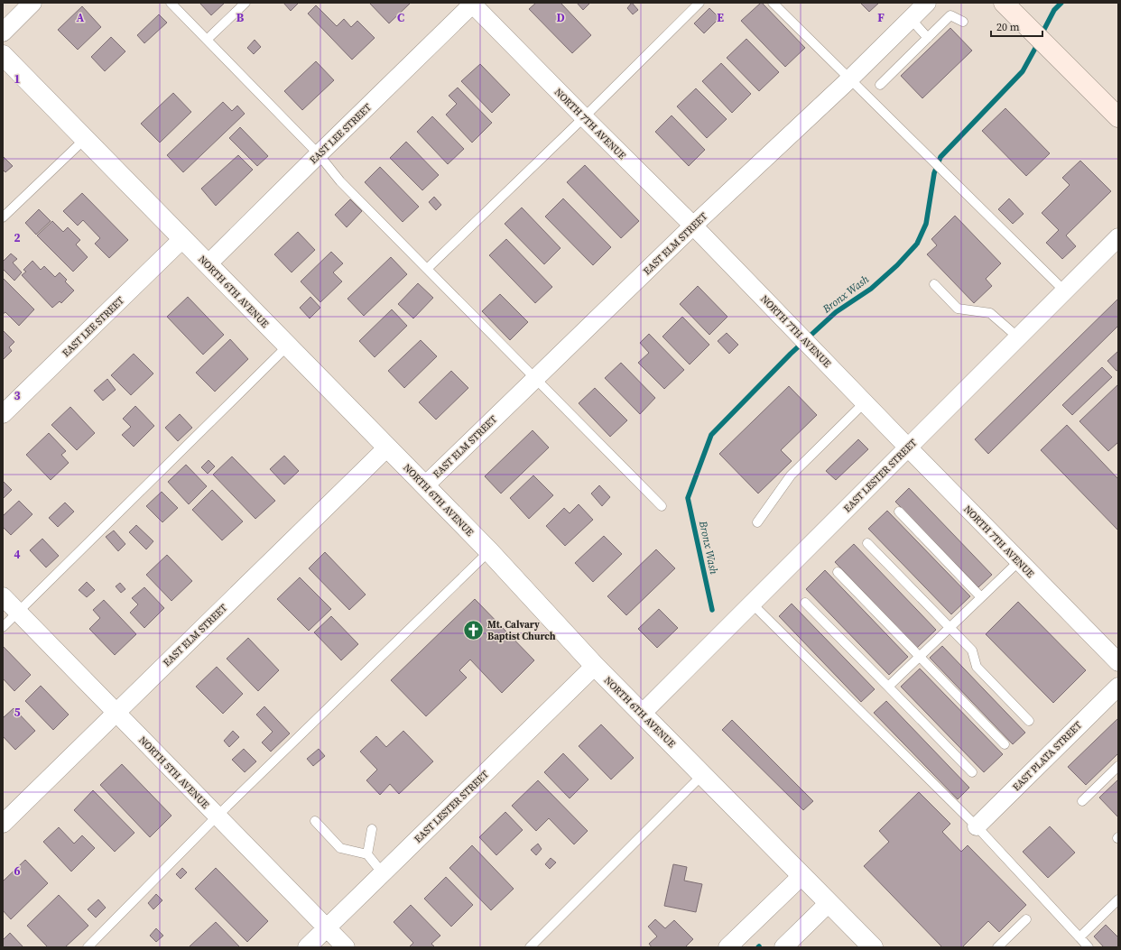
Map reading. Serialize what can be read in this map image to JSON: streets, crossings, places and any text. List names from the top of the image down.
{
  "streets": {
    "street": [
      "NORTH 7TH AVENUE",
      "EAST LEE STREET",
      "EAST ELM STREET",
      "NORTH 6TH AVENUE",
      "EAST LESTER STREET",
      "EAST PLATA STREET",
      "NORTH 5TH AVENUE"
    ]
  },
  "crossings": [
    ["NORTH 7TH AVENUE", "EAST LEE STREET"],
    ["NORTH 7TH AVENUE", "EAST ELM STREET"],
    ["NORTH 7TH AVENUE", "EAST LESTER STREET"],
    ["EAST LEE STREET", "NORTH 6TH AVENUE"],
    ["EAST ELM STREET", "NORTH 6TH AVENUE"],
    ["EAST ELM STREET", "NORTH 5TH AVENUE"],
    ["NORTH 6TH AVENUE", "EAST LESTER STREET"],
    ["EAST LESTER STREET", "NORTH 5TH AVENUE"]
  ],
  "water": ["Bronx Wash"],
  "places": {
    "church": ["Mt. Calvary Baptist Church"]
  },
  "scale_bar": "20 m",
  "grid": {
    "columns": [
      "A",
      "B",
      "C",
      "D",
      "E",
      "F"
    ],
    "rows": [
      "1",
      "2",
      "3",
      "4",
      "5",
      "6"
    ]
  }
}
